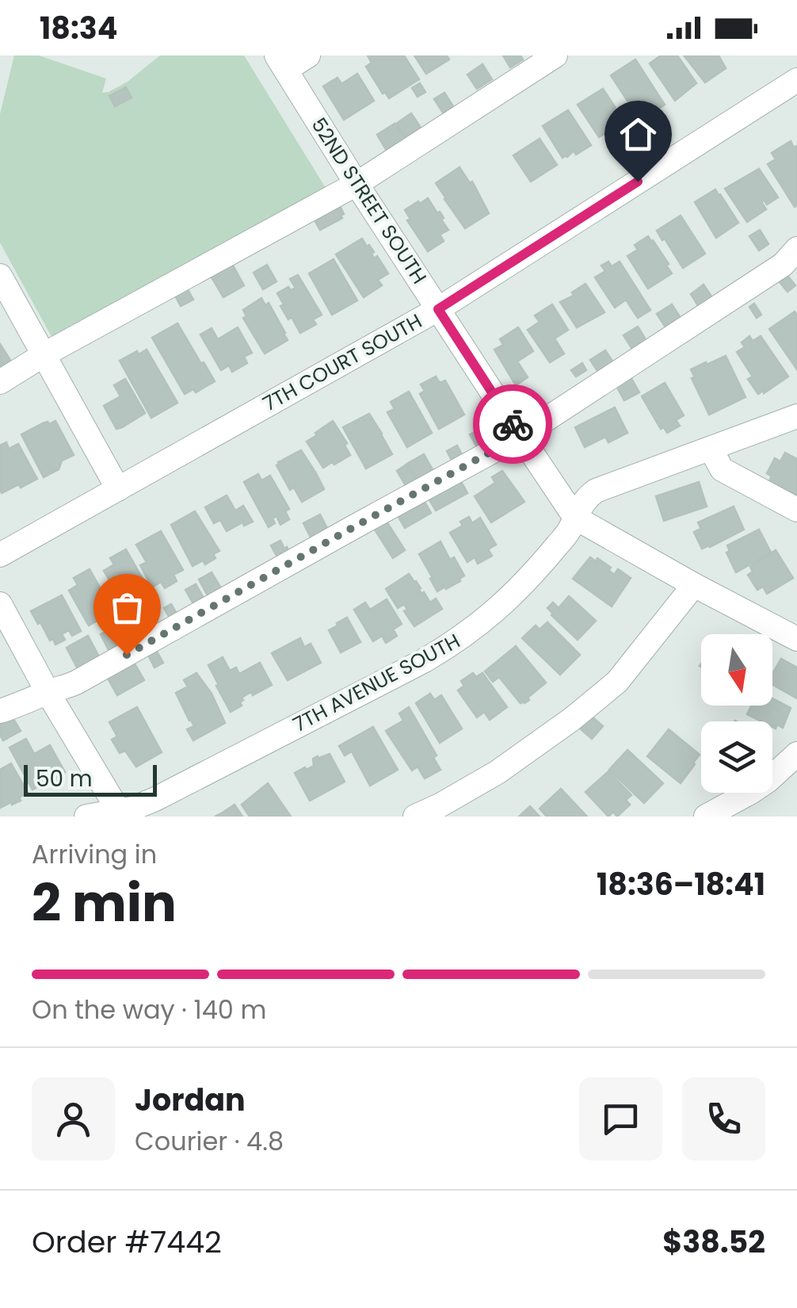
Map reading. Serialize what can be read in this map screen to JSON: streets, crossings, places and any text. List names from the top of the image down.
{
  "streets": {
    "street": ["52ND STREET SOUTH", "7TH COURT SOUTH", "7TH AVENUE SOUTH"]
  },
  "crossings": [
    ["52ND STREET SOUTH", "7TH COURT SOUTH"],
    ["52ND STREET SOUTH", "7TH AVENUE SOUTH"]
  ],
  "scale_bar": "50 m",
  "north": "bottom",
  "page": {
    "status": "18:34",
    "scale": "50 m",
    "heading": ["2 min", "Arriving in", "18:36–18:41"],
    "panel": [
      "Jordan",
      "Courier · 4.8",
      "Order #7442",
      "$38.52"
    ],
    "bar": "On the way · 140 m"
  }
}
